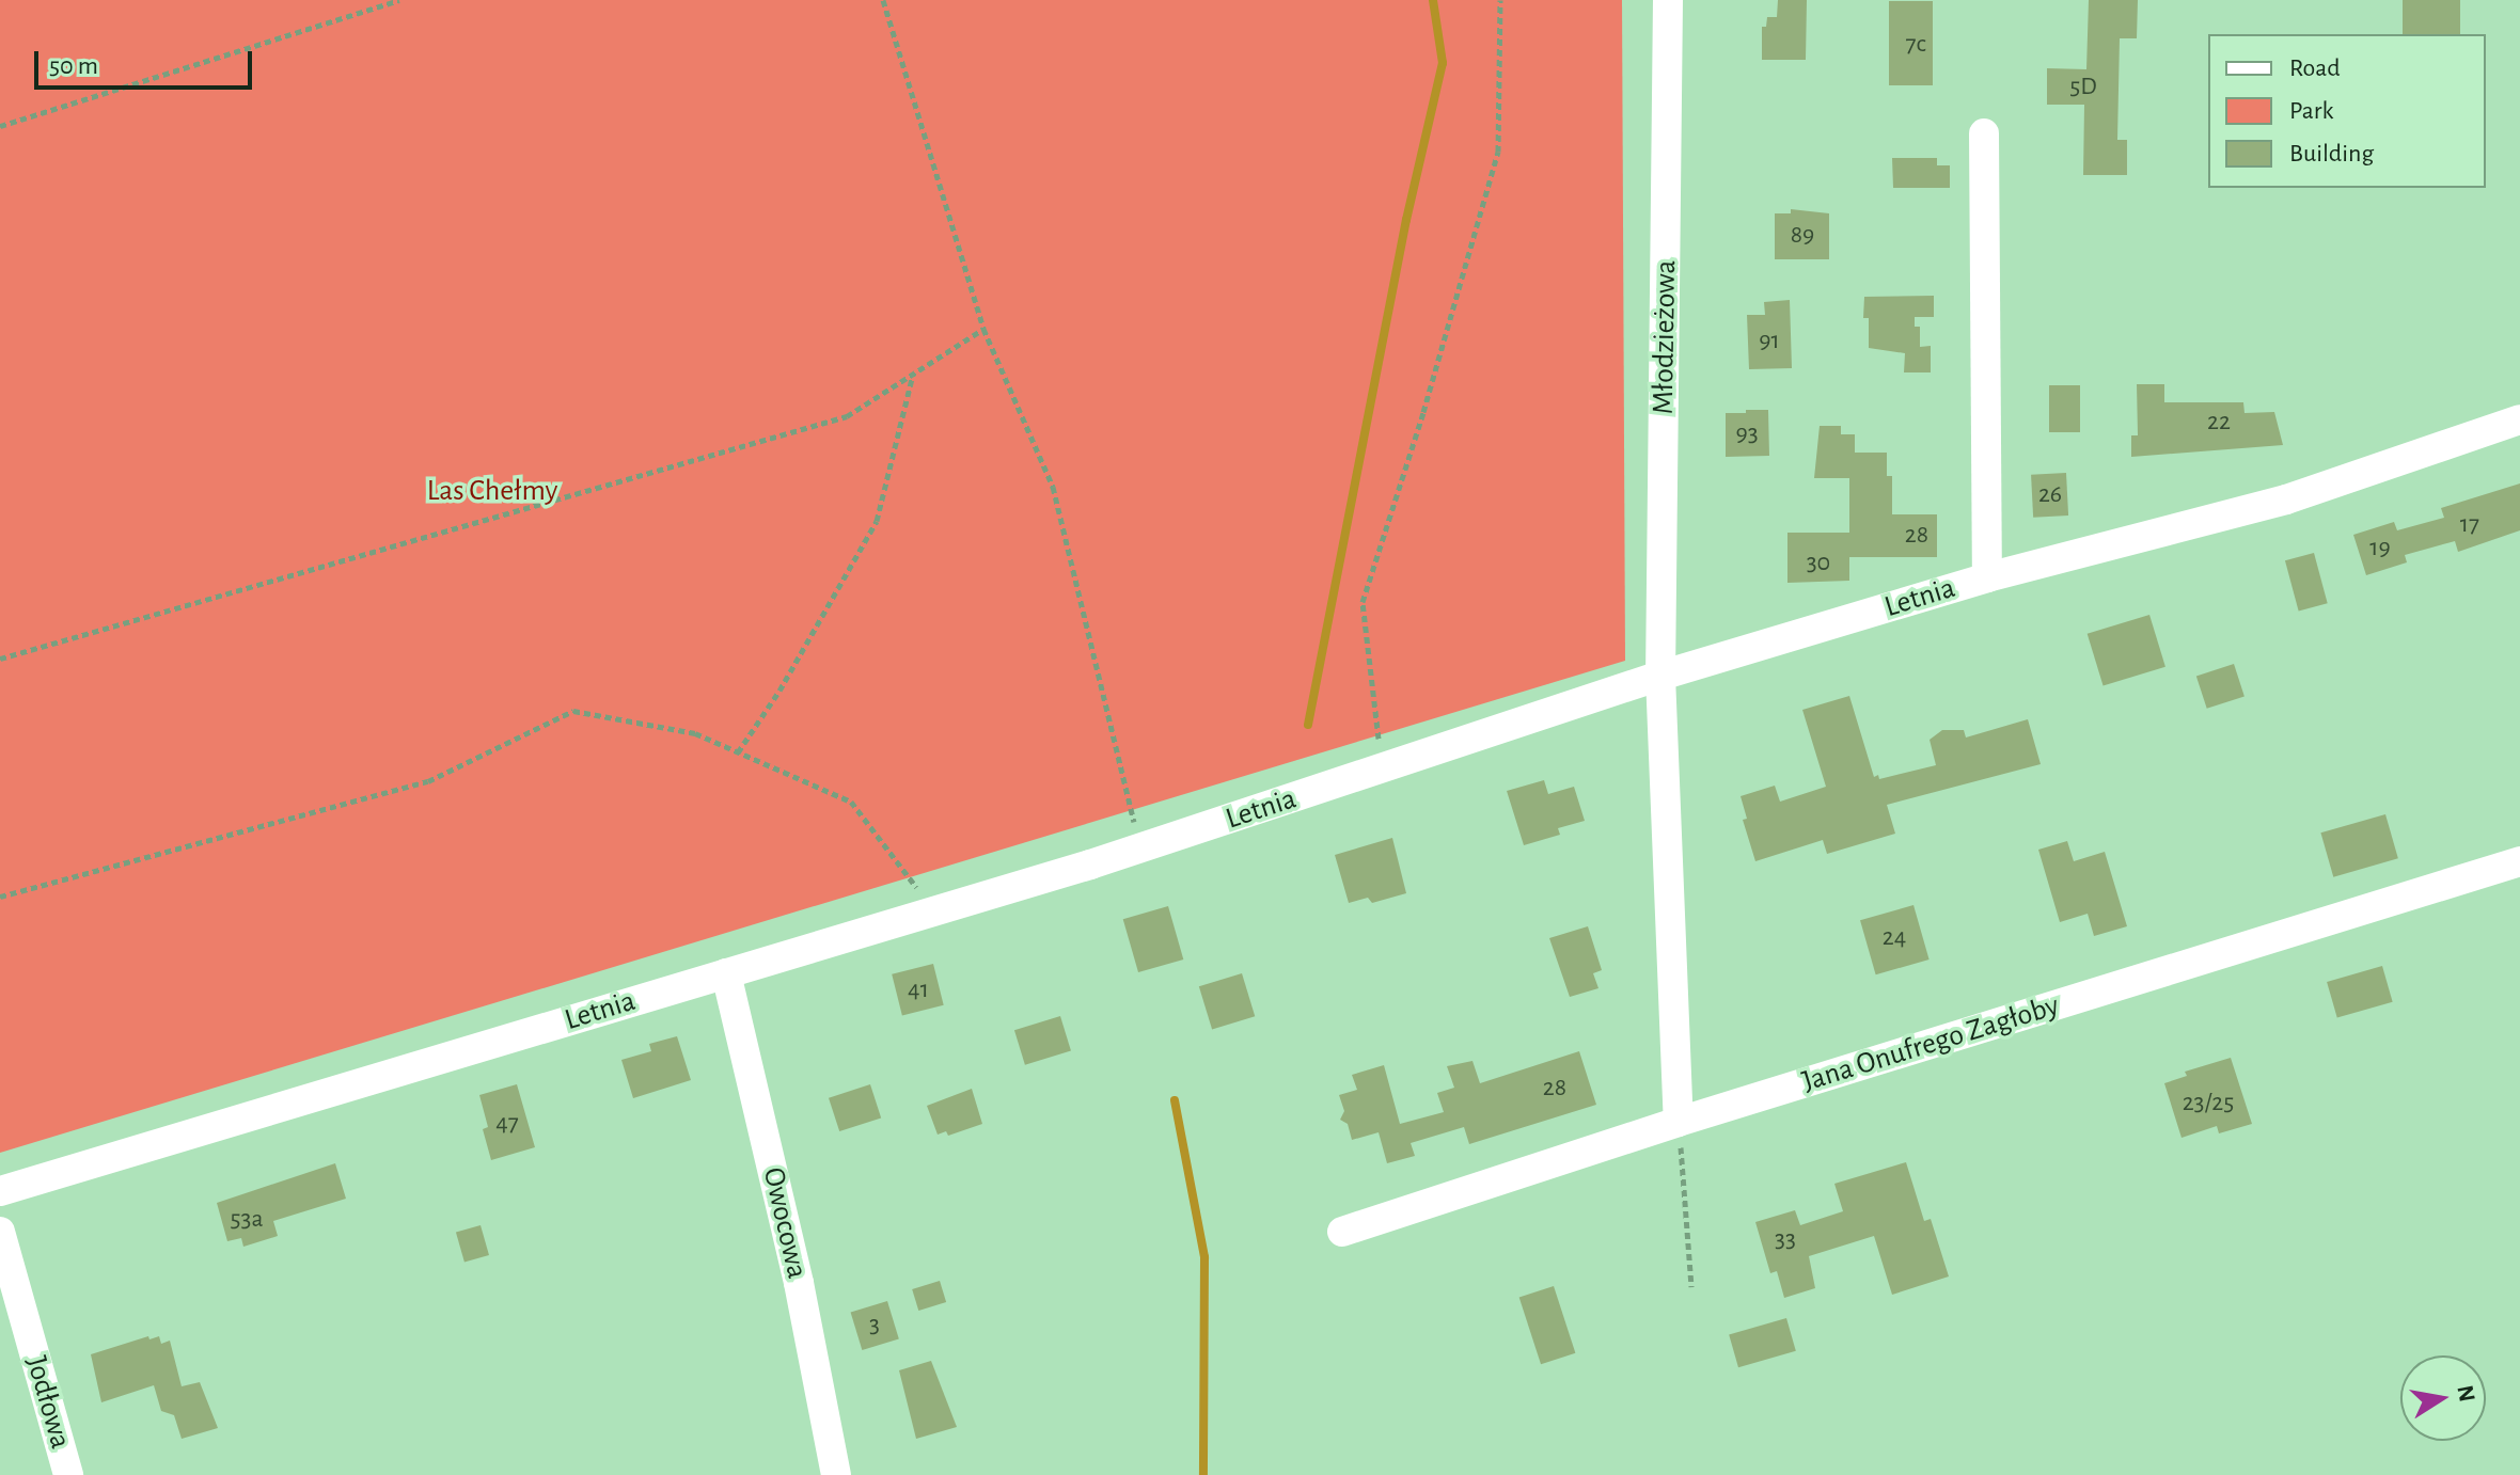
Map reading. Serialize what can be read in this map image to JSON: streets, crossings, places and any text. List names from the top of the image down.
{
  "streets": {
    "street": [
      "Młodzieżowa",
      "Letnia",
      "Jana Onufrego Zagłoby",
      "Owocowa",
      "Jodłowa"
    ]
  },
  "crossings": [
    ["Młodzieżowa", "Letnia"],
    ["Młodzieżowa", "Jana Onufrego Zagłoby"],
    ["Letnia", "Owocowa"]
  ],
  "parks": ["Las Chełmy"],
  "house_numbers": [
    "7c",
    "5D",
    "89",
    "91",
    "22",
    "93",
    "26",
    "17",
    "28",
    "19",
    "30",
    "24",
    "41",
    "28",
    "23/25",
    "47",
    "53a",
    "33",
    "3"
  ],
  "legend": ["Road", "Park", "Building"],
  "scale_bar": "50 m",
  "north": "right"
}
